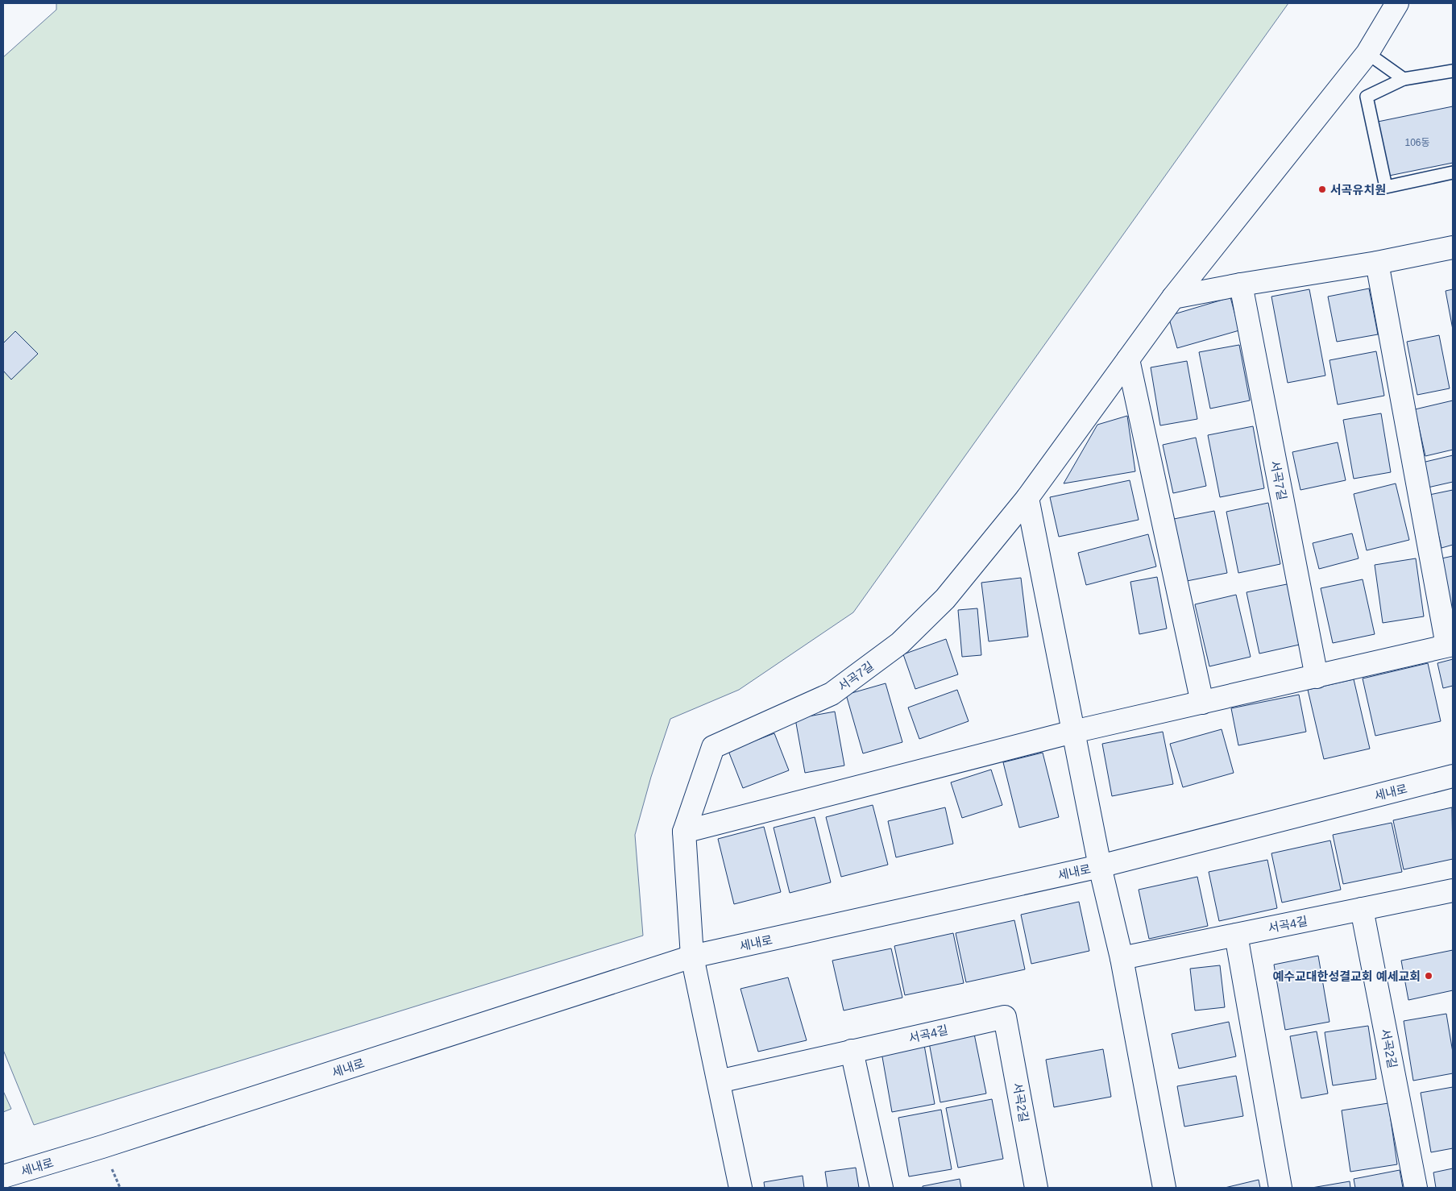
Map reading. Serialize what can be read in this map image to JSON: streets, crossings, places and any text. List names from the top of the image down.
{
  "streets": {
    "street": [
      "서곡7길",
      "세내로",
      "서곡4길",
      "서곡2길"
    ]
  },
  "crossings": [
    ["서곡7길", "세내로"],
    ["서곡4길", "서곡2길"]
  ],
  "places": ["서곡유치원", "예수교대한성결교회 예세교회"],
  "house_numbers": ["106동"]
}
